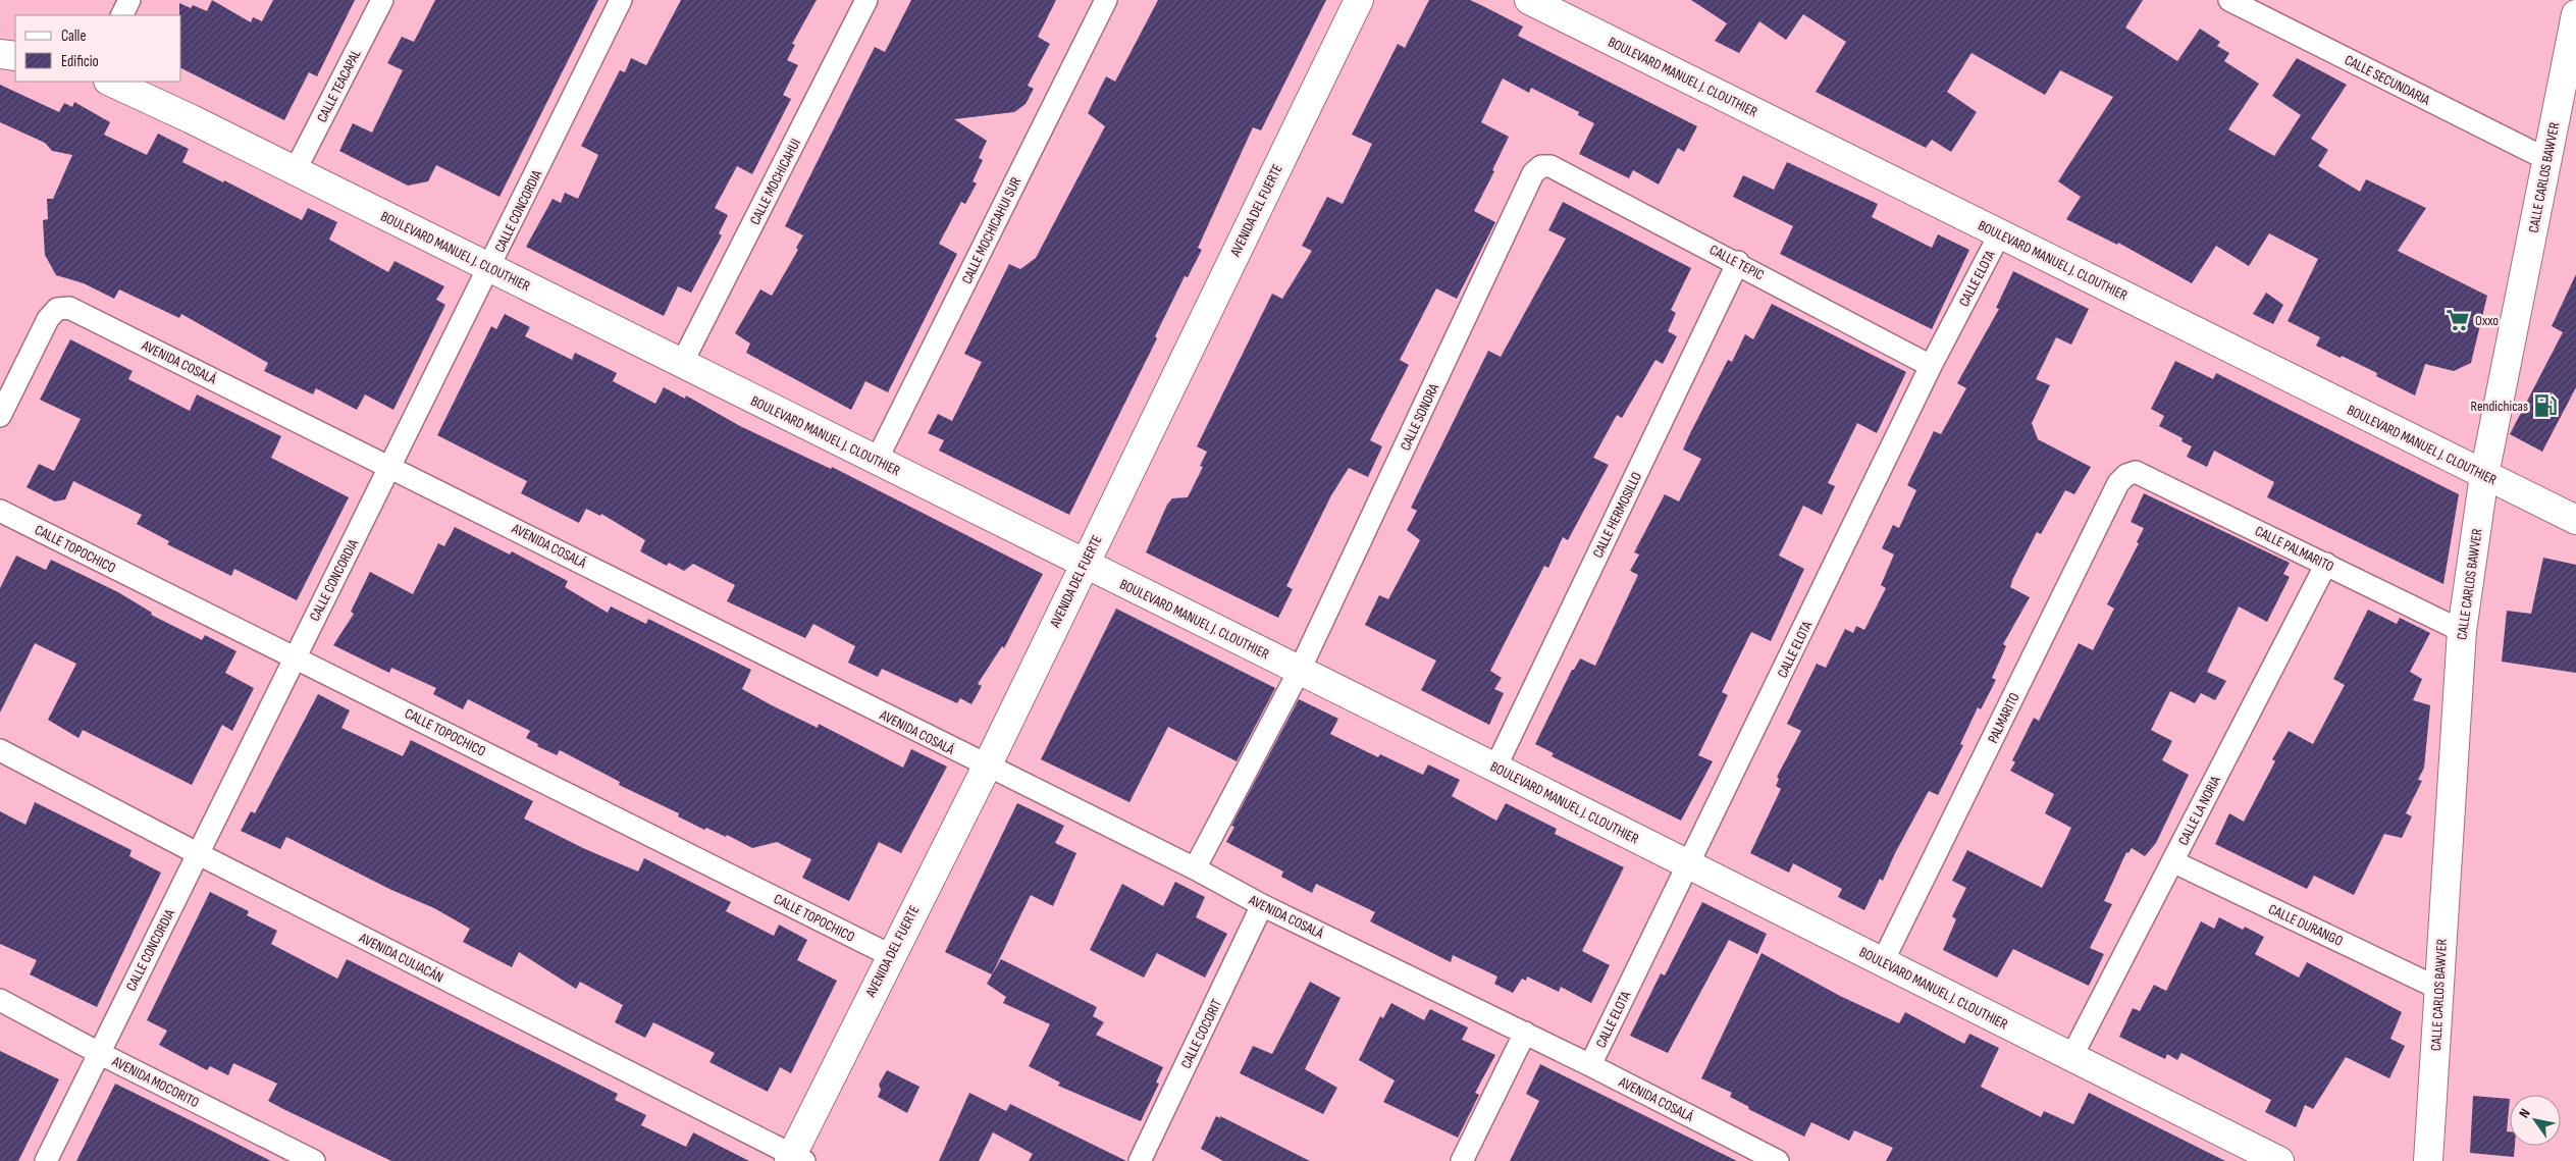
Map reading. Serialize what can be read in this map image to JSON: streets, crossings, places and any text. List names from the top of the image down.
{
  "streets": {
    "main road": ["BOULEVARD MANUEL J. CLOUTHIER", "CALLE CARLOS BAWVER", "AVENIDA DEL FUERTE"],
    "street": [
      "CALLE SECUNDARIA",
      "CALLE TEACAPAL",
      "CALLE MOCHICAHUI",
      "CALLE CONCORDIA",
      "CALLE MOCHICAHUI SUR",
      "CALLE TEPIC",
      "CALLE ELOTA",
      "AVENIDA COSALÁ",
      "CALLE SONORA",
      "CALLE HERMOSILLO",
      "CALLE TOPOCHICO",
      "CALLE PALMARITO",
      "PALMARITO",
      "CALLE LA NORIA",
      "CALLE DURANGO",
      "AVENIDA CULIACÁN",
      "CALLE COCORIT",
      "AVENIDA MOCORITO"
    ]
  },
  "crossings": [
    ["BOULEVARD MANUEL J. CLOUTHIER", "CALLE TEACAPAL"],
    ["BOULEVARD MANUEL J. CLOUTHIER", "CALLE CARLOS BAWVER"],
    ["BOULEVARD MANUEL J. CLOUTHIER", "CALLE MOCHICAHUI"],
    ["BOULEVARD MANUEL J. CLOUTHIER", "AVENIDA DEL FUERTE"],
    ["BOULEVARD MANUEL J. CLOUTHIER", "CALLE CONCORDIA"],
    ["BOULEVARD MANUEL J. CLOUTHIER", "CALLE MOCHICAHUI SUR"],
    ["BOULEVARD MANUEL J. CLOUTHIER", "CALLE ELOTA"],
    ["BOULEVARD MANUEL J. CLOUTHIER", "CALLE SONORA"],
    ["BOULEVARD MANUEL J. CLOUTHIER", "CALLE HERMOSILLO"],
    ["BOULEVARD MANUEL J. CLOUTHIER", "PALMARITO"],
    ["BOULEVARD MANUEL J. CLOUTHIER", "CALLE LA NORIA"],
    ["CALLE SECUNDARIA", "CALLE CARLOS BAWVER"],
    ["CALLE CARLOS BAWVER", "CALLE PALMARITO"],
    ["CALLE CARLOS BAWVER", "CALLE DURANGO"],
    ["AVENIDA DEL FUERTE", "AVENIDA COSALÁ"],
    ["AVENIDA DEL FUERTE", "CALLE TOPOCHICO"],
    ["AVENIDA DEL FUERTE", "AVENIDA CULIACÁN"],
    ["CALLE CONCORDIA", "AVENIDA COSALÁ"],
    ["CALLE CONCORDIA", "CALLE TOPOCHICO"],
    ["CALLE CONCORDIA", "AVENIDA CULIACÁN"],
    ["CALLE CONCORDIA", "AVENIDA MOCORITO"],
    ["CALLE TEPIC", "CALLE ELOTA"],
    ["CALLE TEPIC", "CALLE SONORA"],
    ["CALLE TEPIC", "CALLE HERMOSILLO"],
    ["CALLE ELOTA", "AVENIDA COSALÁ"],
    ["AVENIDA COSALÁ", "CALLE SONORA"],
    ["AVENIDA COSALÁ", "CALLE COCORIT"],
    ["CALLE PALMARITO", "PALMARITO"],
    ["CALLE PALMARITO", "CALLE LA NORIA"],
    ["CALLE LA NORIA", "CALLE DURANGO"]
  ],
  "places": {
    "supermarket": ["Oxxo"],
    "fuel station": ["Rendichicas"]
  },
  "legend": ["Calle", "Edificio"],
  "north": "top left"
}
